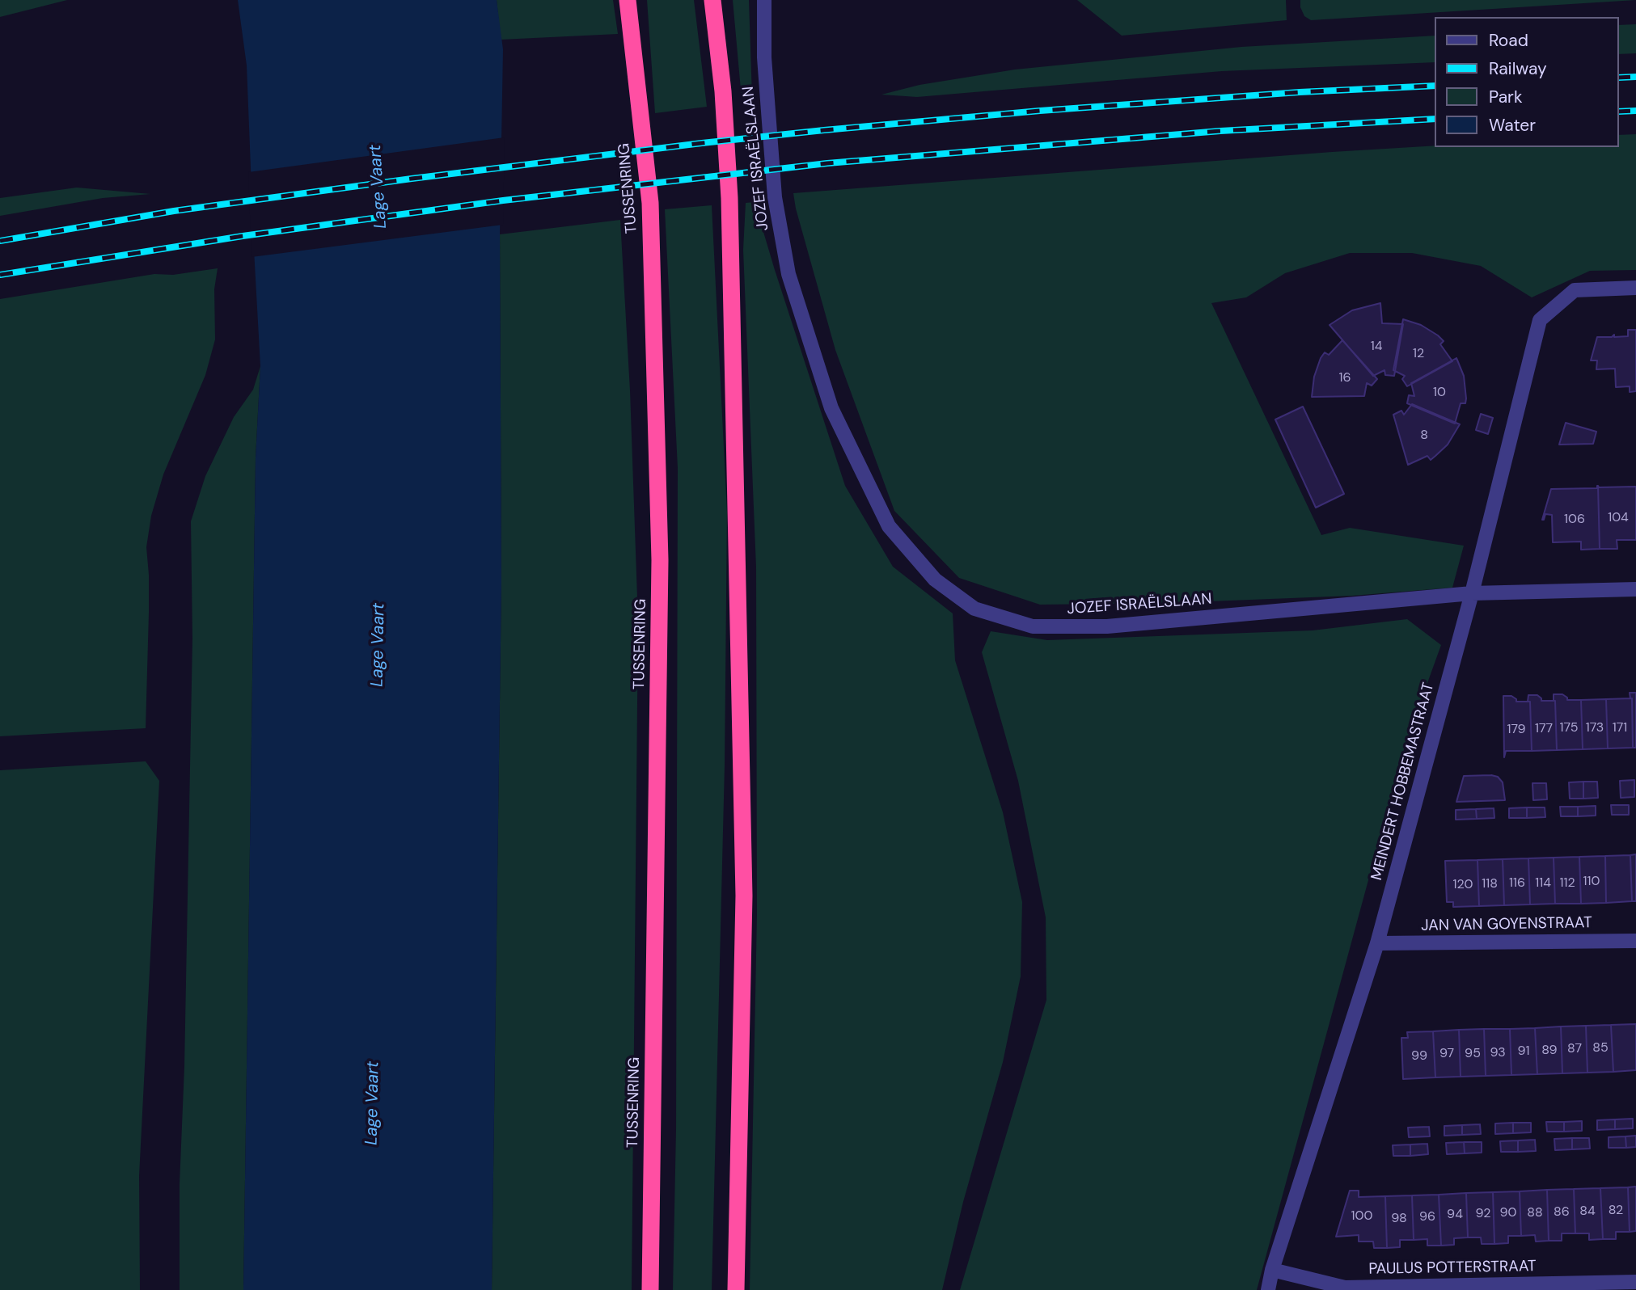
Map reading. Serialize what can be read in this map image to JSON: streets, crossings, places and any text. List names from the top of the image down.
{
  "streets": {
    "highway": ["TUSSENRING"],
    "street": [
      "JOZEF ISRAËLSLAAN",
      "MEINDERT HOBBEMASTRAAT",
      "JAN VAN GOYENSTRAAT",
      "PAULUS POTTERSTRAAT"
    ]
  },
  "crossings": [
    ["JOZEF ISRAËLSLAAN", "MEINDERT HOBBEMASTRAAT"],
    ["MEINDERT HOBBEMASTRAAT", "JAN VAN GOYENSTRAAT"],
    ["MEINDERT HOBBEMASTRAAT", "PAULUS POTTERSTRAAT"]
  ],
  "water": ["Lage Vaart"],
  "house_numbers": [
    "14",
    "12",
    "16",
    "10",
    "8",
    "104",
    "106",
    "175",
    "173",
    "171",
    "177",
    "179",
    "110",
    "116",
    "114",
    "112",
    "118",
    "120",
    "85",
    "87",
    "89",
    "91",
    "93",
    "97",
    "95",
    "99",
    "82",
    "84",
    "86",
    "90",
    "88",
    "92",
    "94",
    "100",
    "96",
    "98"
  ],
  "legend": [
    "Road",
    "Railway",
    "Park",
    "Water"
  ]
}
